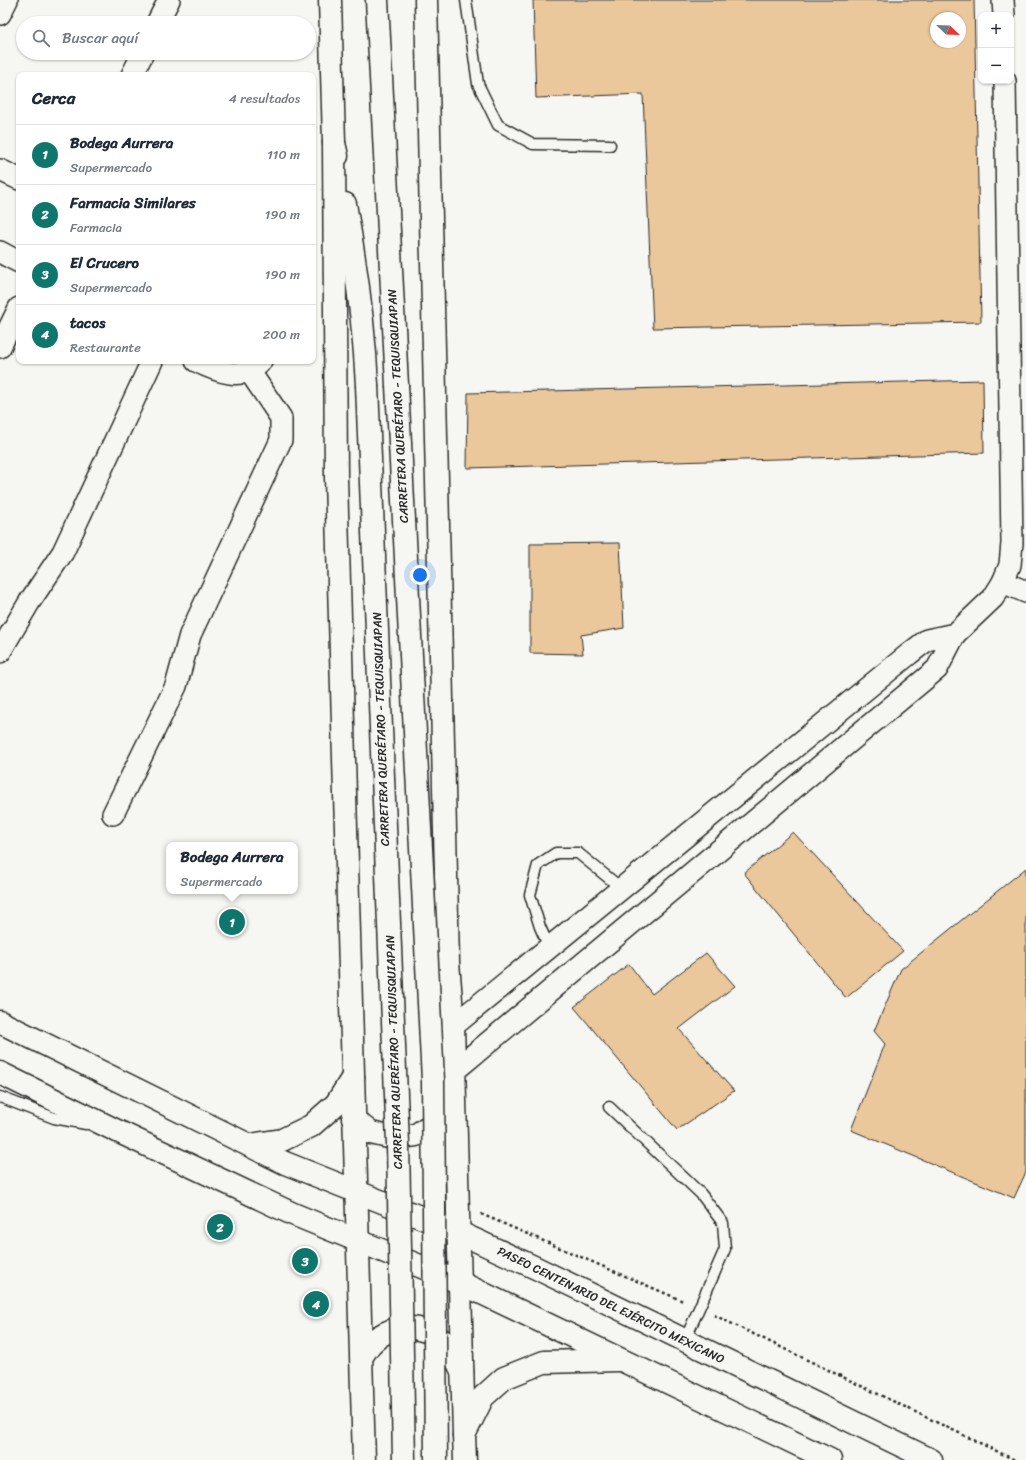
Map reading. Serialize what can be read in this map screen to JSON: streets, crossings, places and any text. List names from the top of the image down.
{
  "streets": {
    "main road": ["CARRETERA QUERÉTARO - TEQUISQUIAPAN", "PASEO CENTENARIO DEL EJÉRCITO MEXICANO"]
  },
  "north": "bottom right",
  "page": {
    "map_buttons": ["+", "−"],
    "search": "Buscar aquí",
    "heading": ["Cerca", "4 resultados"],
    "list": [
      {
        "mark": "1",
        "name": "Bodega Aurrera",
        "note": "Supermercado",
        "value": "110 m"
      },
      {
        "mark": "2",
        "name": "Farmacia Similares",
        "note": "Farmacia",
        "value": "190 m"
      },
      {
        "mark": "3",
        "name": "El Crucero",
        "note": "Supermercado",
        "value": "190 m"
      },
      {
        "mark": "4",
        "name": "tacos",
        "note": "Restaurante",
        "value": "200 m"
      }
    ],
    "popup": ["Bodega Aurrera", "Supermercado"],
    "pins": [
      "1",
      "2",
      "3",
      "4"
    ]
  }
}
